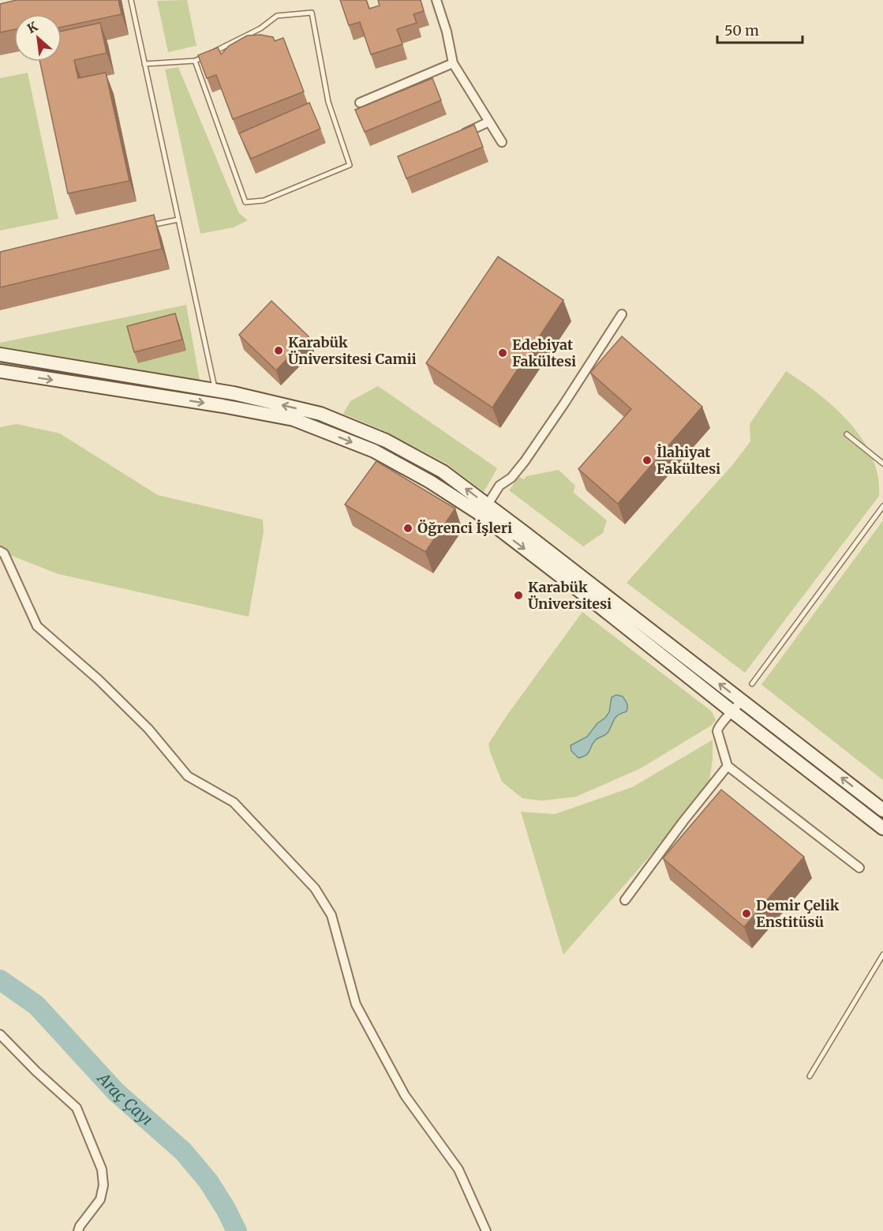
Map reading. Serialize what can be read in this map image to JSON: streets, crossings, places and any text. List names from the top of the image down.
{
  "water": ["Araç Çayı"],
  "places": [
    "Karabük Üniversitesi Camii",
    "Edebiyat Fakültesi",
    "İlahiyat Fakültesi",
    "Öğrenci İşleri",
    "Karabük Üniversitesi",
    "Demir Çelik Enstitüsü"
  ],
  "scale_bar": "50 m",
  "north": "top left"
}
